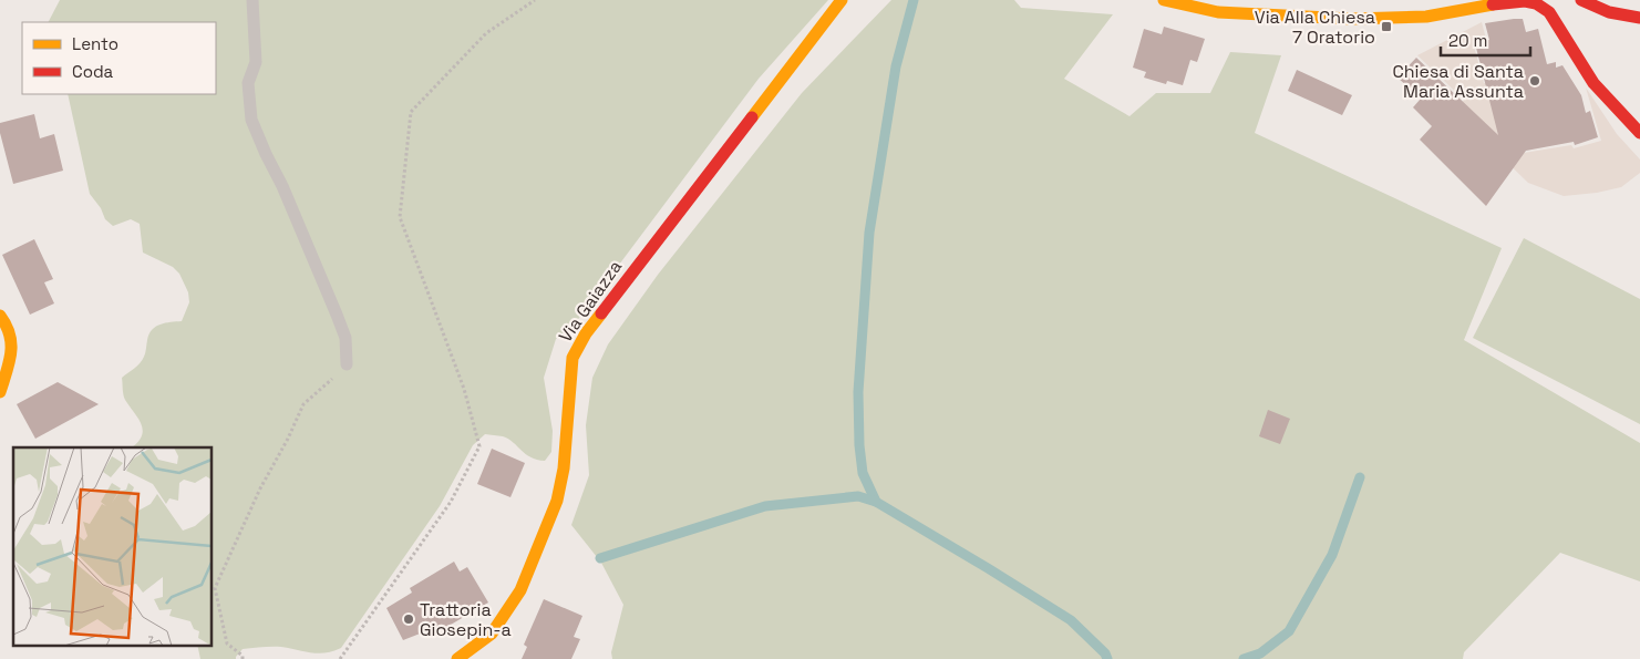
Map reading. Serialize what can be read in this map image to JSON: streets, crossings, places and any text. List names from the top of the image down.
{
  "streets": {
    "main road": ["Via Gaiazza"]
  },
  "places": {
    "transit": ["Via Alla Chiesa 7 Oratorio"],
    "other": ["Chiesa di Santa Maria Assunta", "Trattoria Giosepin-a"]
  },
  "legend": ["Lento", "Coda"],
  "scale_bar": "20 m"
}
